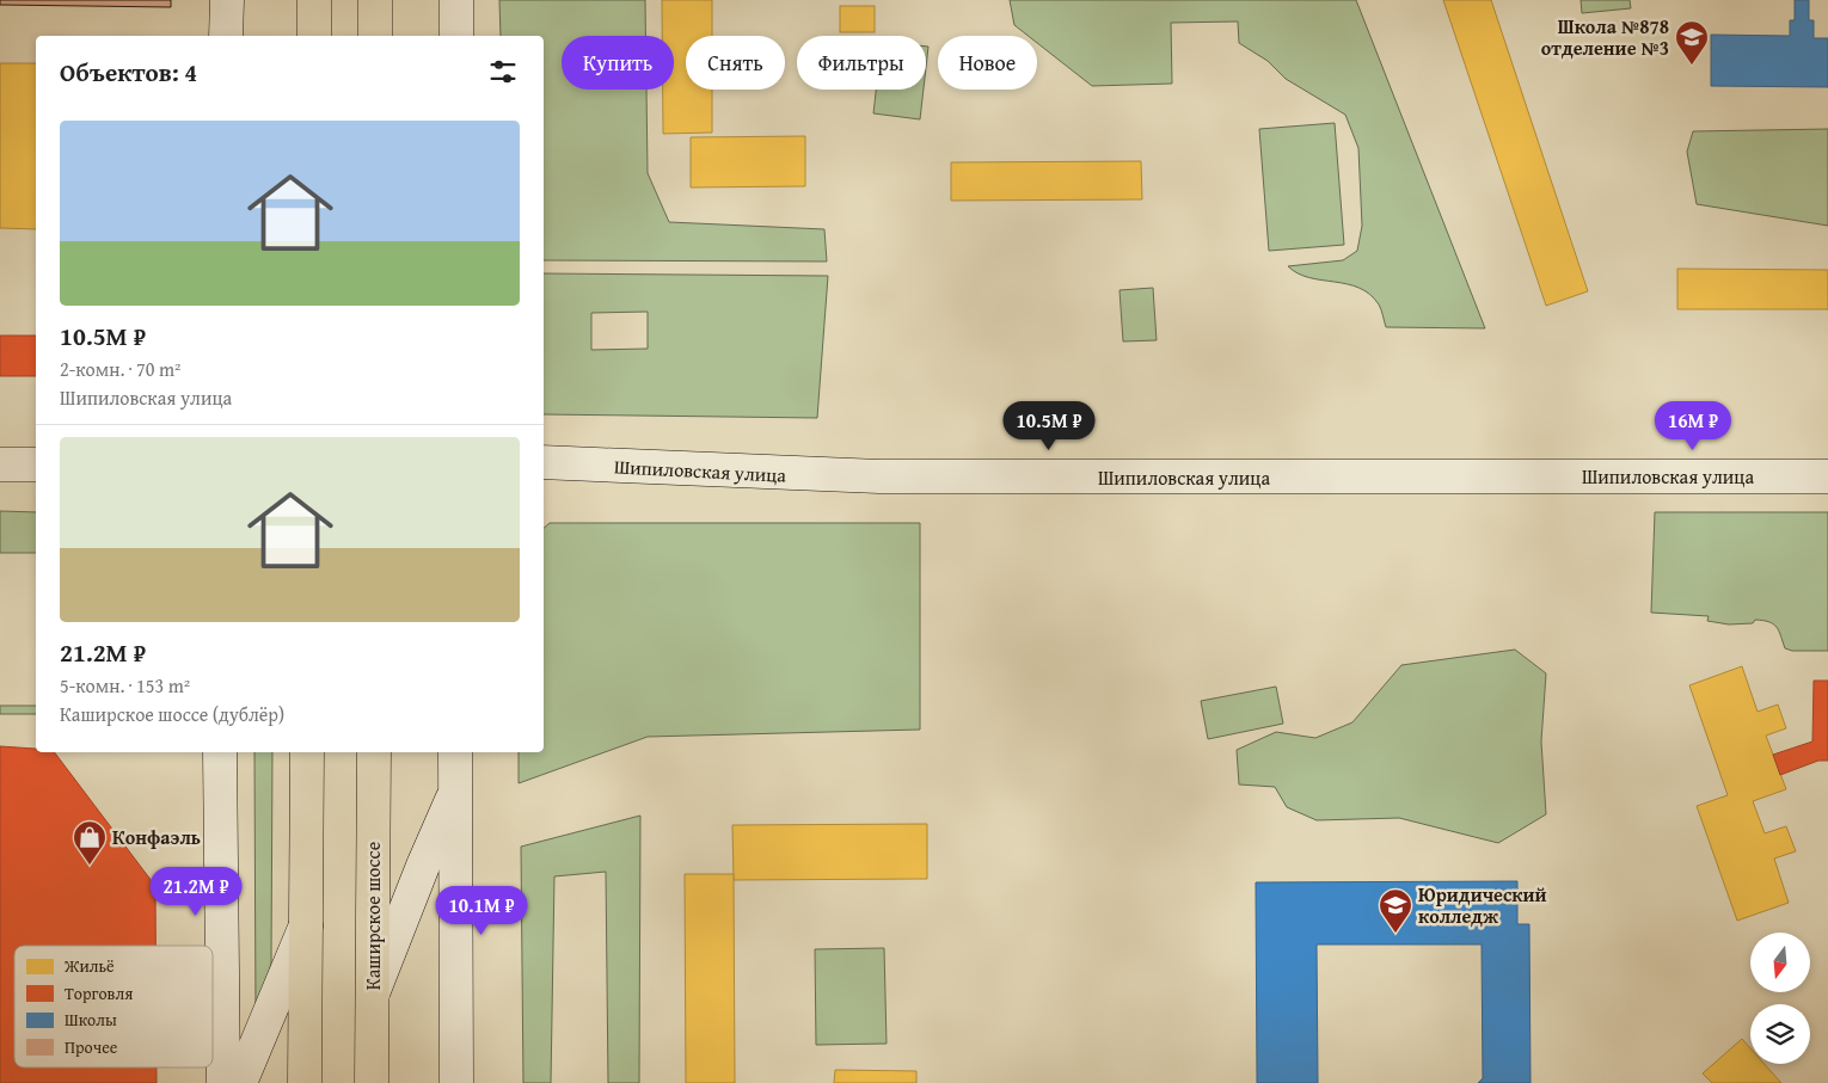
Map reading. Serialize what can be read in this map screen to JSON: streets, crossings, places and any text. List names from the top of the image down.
{
  "streets": {
    "main road": ["Шипиловская улица", "Каширское шоссе"]
  },
  "places": {
    "school or university": ["Школа №878 отделение №3", "Юридический колледж"],
    "shop": ["Конфаэль"]
  },
  "legend": [
    "Жильё",
    "Торговля",
    "Школы",
    "Прочее"
  ],
  "north": "bottom",
  "page": {
    "chip": [
      "Купить",
      "Снять",
      "Фильтры",
      "Новое"
    ],
    "heading": "Объектов: 4",
    "list": [
      {
        "name": "10.5M ₽",
        "note": "2-комн. · 70 m² · Шипиловская улица"
      },
      {
        "name": "21.2M ₽",
        "note": "5-комн. · 153 m² · Каширское шоссе (дублёр)"
      }
    ],
    "price": [
      "10.5M ₽",
      "16M ₽",
      "21.2M ₽",
      "10.1M ₽"
    ]
  }
}
